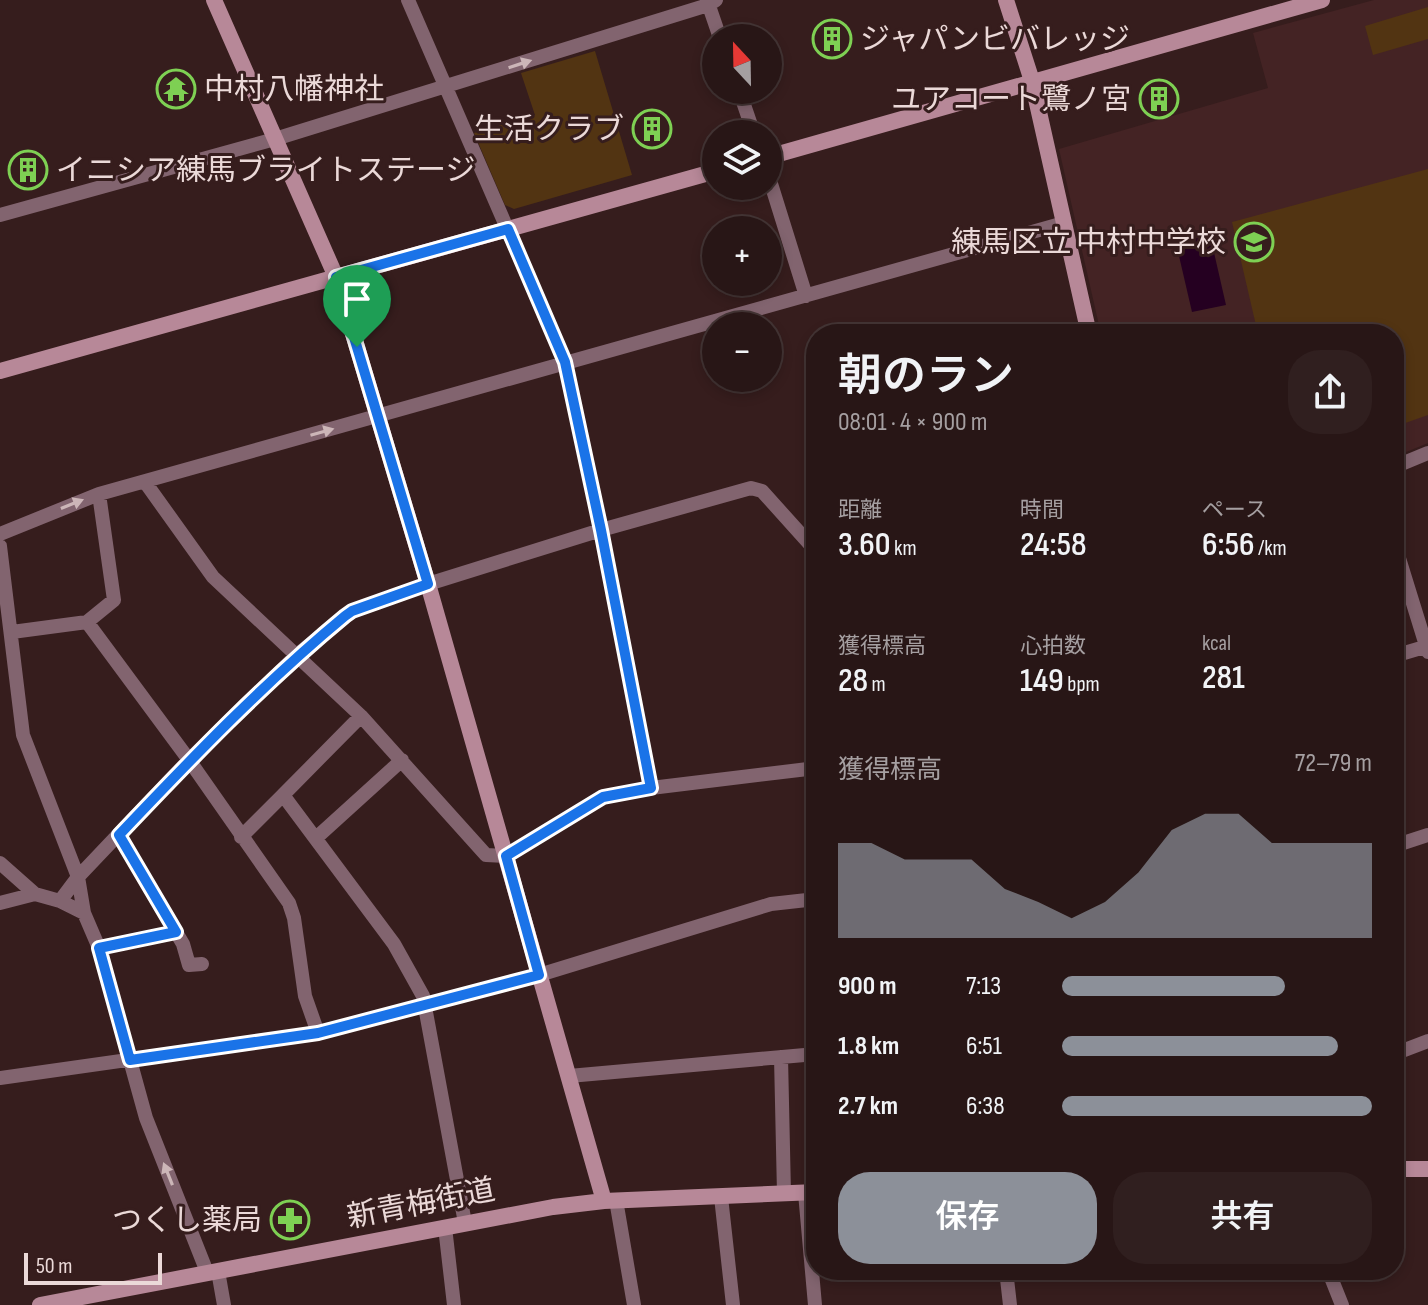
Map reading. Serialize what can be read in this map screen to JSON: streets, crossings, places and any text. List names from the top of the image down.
{
  "streets": {
    "street": ["新青梅街道"]
  },
  "places": {
    "building": [
      "ジャパンビバレッジ",
      "ユアコート鷺ノ宮",
      "生活クラブ",
      "イニシア練馬ブライトステージ"
    ],
    "temple": ["中村八幡神社"],
    "school or university": ["練馬区立 中村中学校"],
    "pharmacy": ["つくし薬局"]
  },
  "scale_bar": "50 m",
  "north": "top",
  "page": {
    "map_buttons": ["+", "−"],
    "heading": ["朝のラン", "08:01 · 4 × 900 m"],
    "stats": [
      ["距離", "3.60 km"],
      ["時間", "24:58"],
      ["ペース", "6:56 /km"],
      ["獲得標高", "28 m"],
      ["心拍数", "149 bpm"],
      ["kcal", "281"]
    ],
    "chart": ["獲得標高", "72–79 m"],
    "list": [
      {
        "name": "900 m",
        "note": "7:13"
      },
      {
        "name": "1.8 km",
        "note": "6:51"
      },
      {
        "name": "2.7 km",
        "note": "6:38"
      }
    ],
    "buttons": ["保存", "共有"],
    "scale": "50 m"
  }
}
